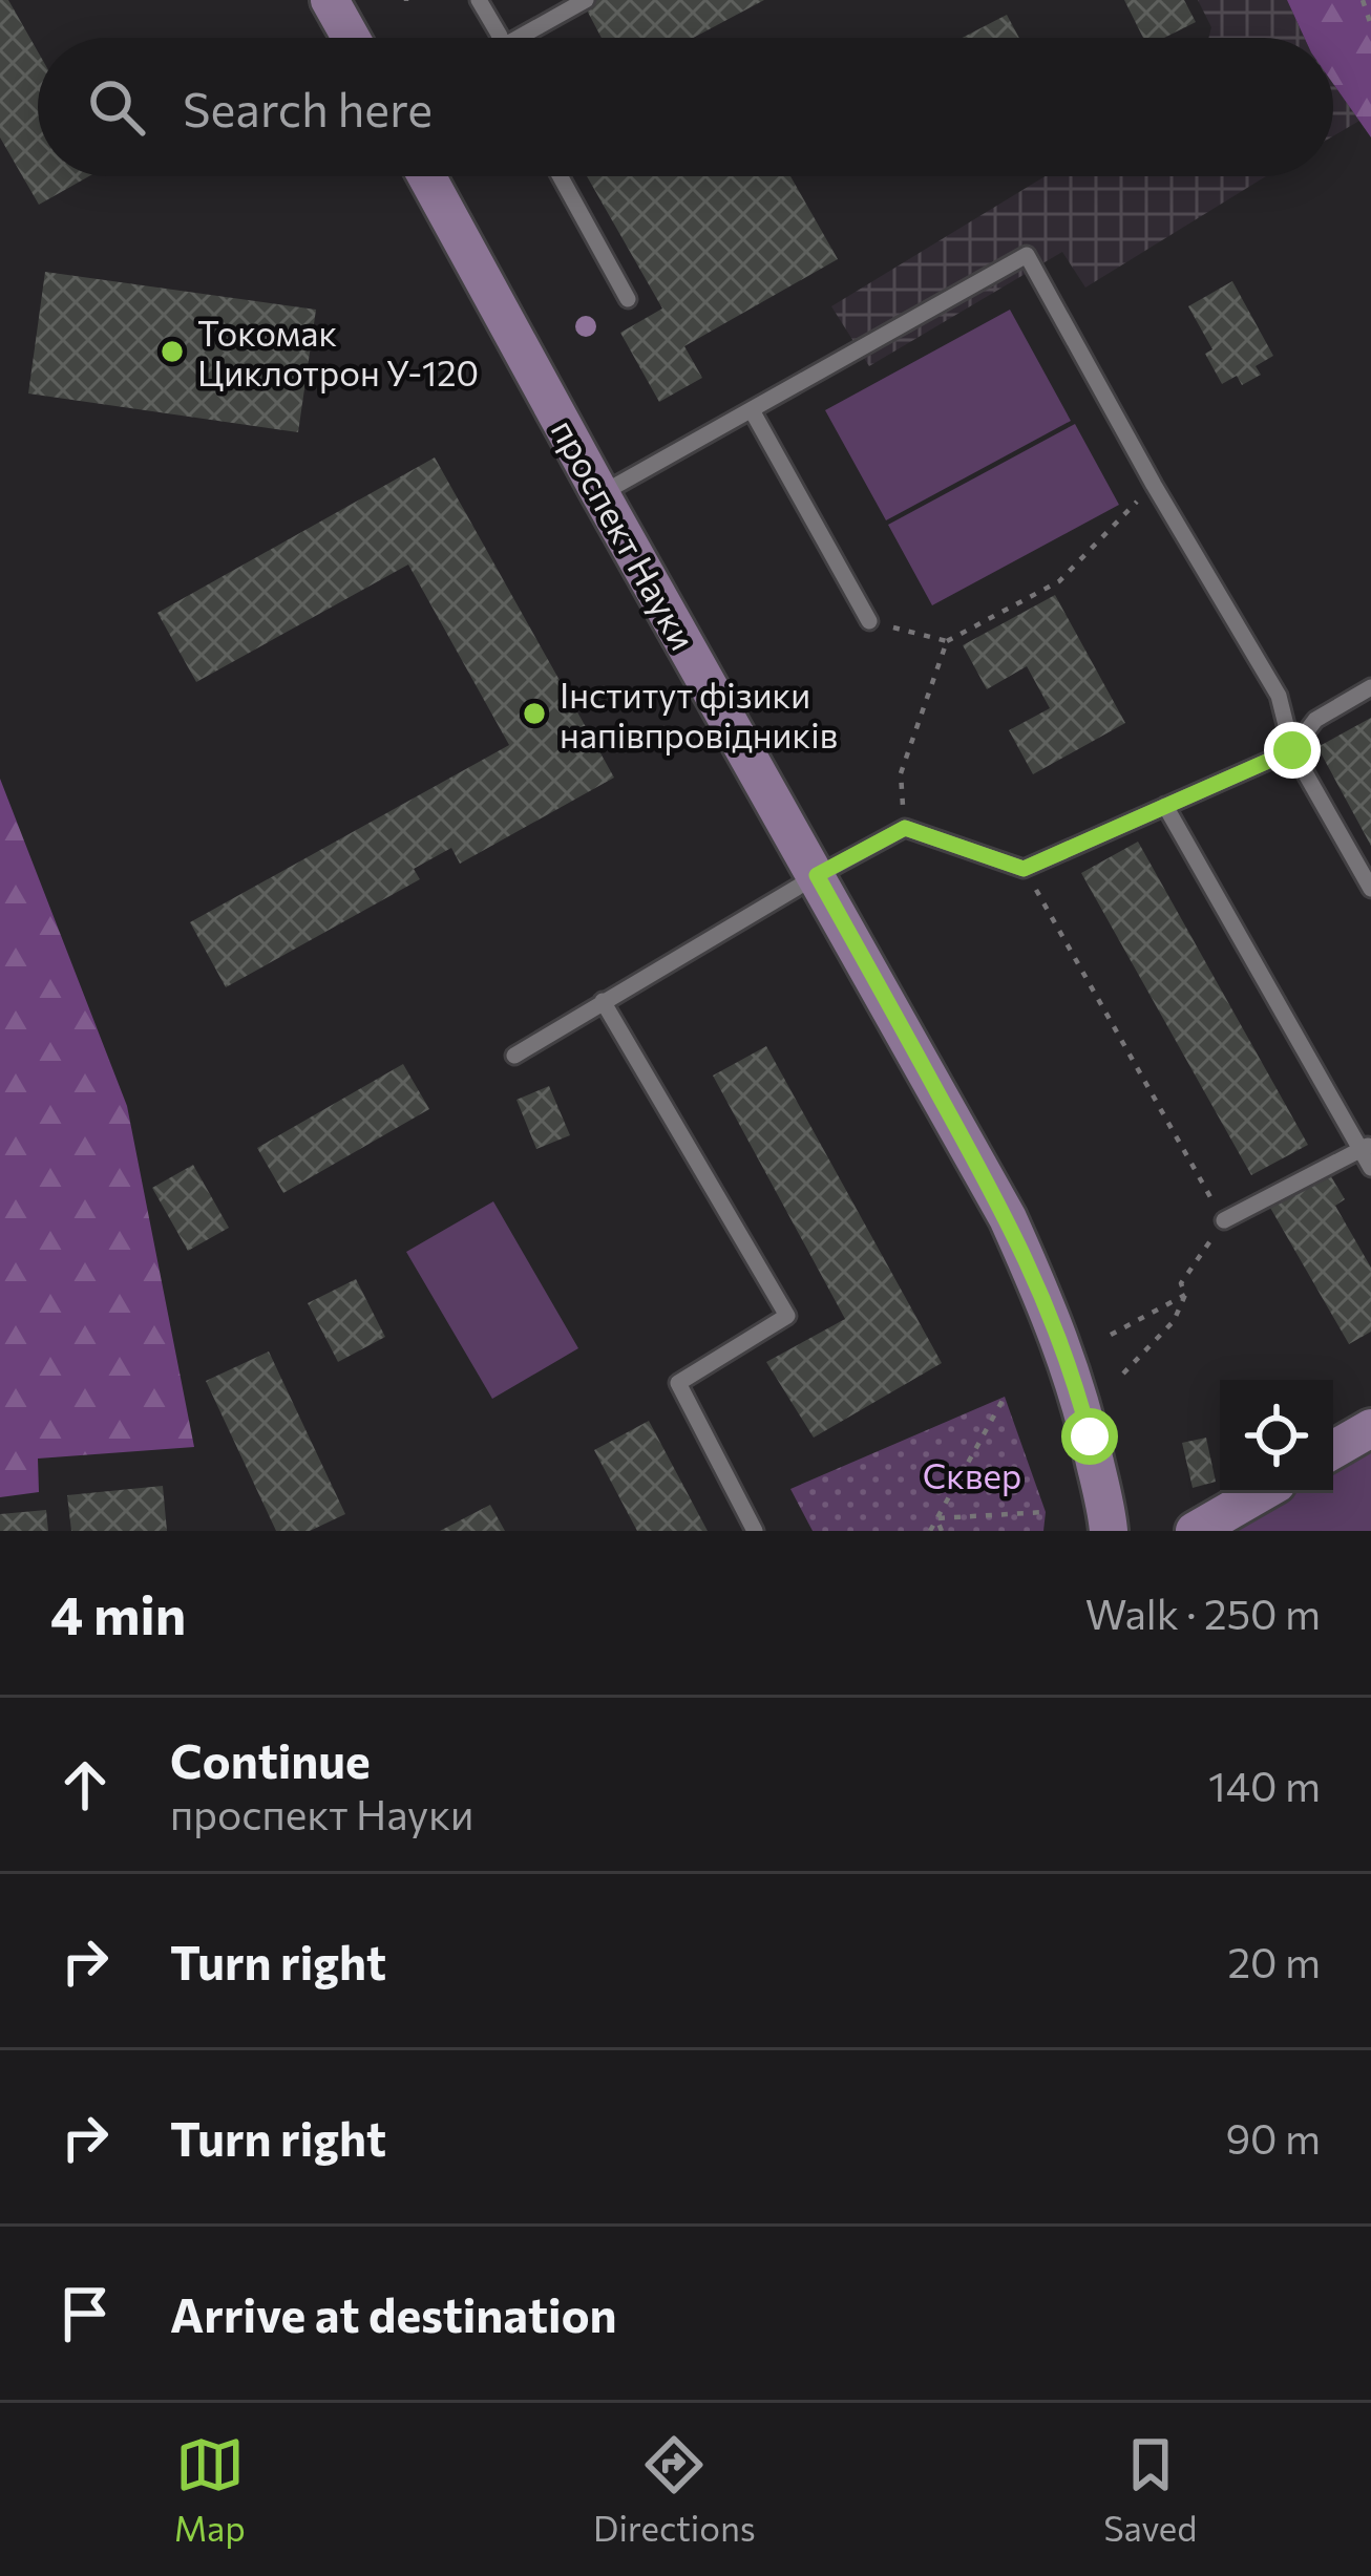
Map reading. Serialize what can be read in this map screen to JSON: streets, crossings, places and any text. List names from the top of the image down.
{
  "streets": {
    "main road": ["проспект Науки"]
  },
  "parks": ["Сквер"],
  "places": ["Токомак Циклотрон У-120", "Інститут фізики напівпровідників"],
  "page": {
    "search": "Search here",
    "heading": ["4 min", "Walk · 250 m"],
    "list": [
      ["Continue", "проспект Науки", "140 m"],
      ["Turn right", "20 m"],
      ["Turn right", "90 m"],
      "Arrive at destination"
    ],
    "nav": ["Map", "Directions", "Saved"]
  }
}
